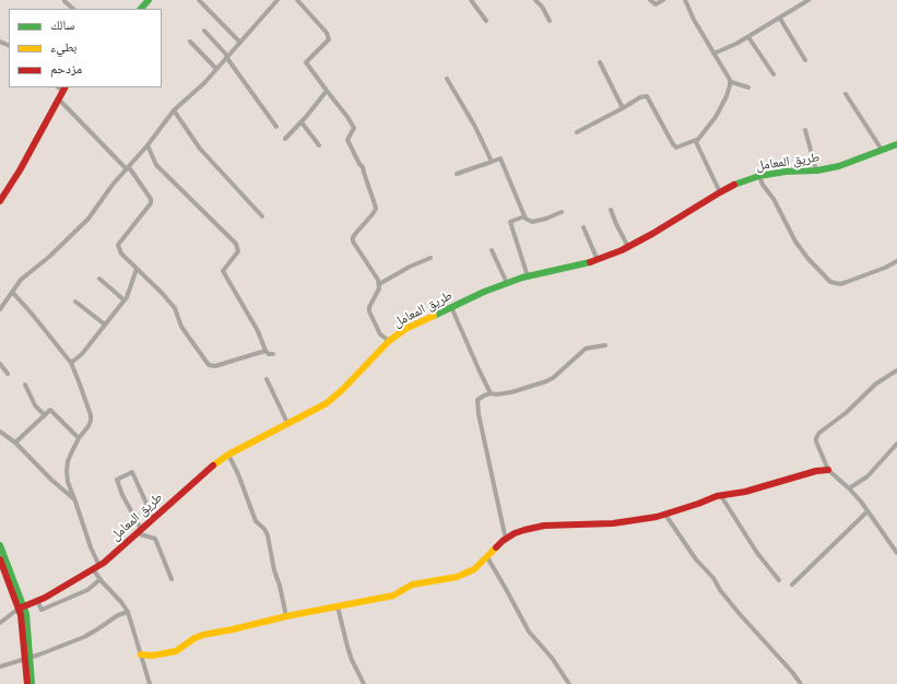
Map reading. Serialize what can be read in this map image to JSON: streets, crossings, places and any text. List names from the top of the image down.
{
  "streets": {
    "main road": ["طريق المعامل"]
  },
  "legend": ["سالك", "بطيء", "مزدحم"]
}
